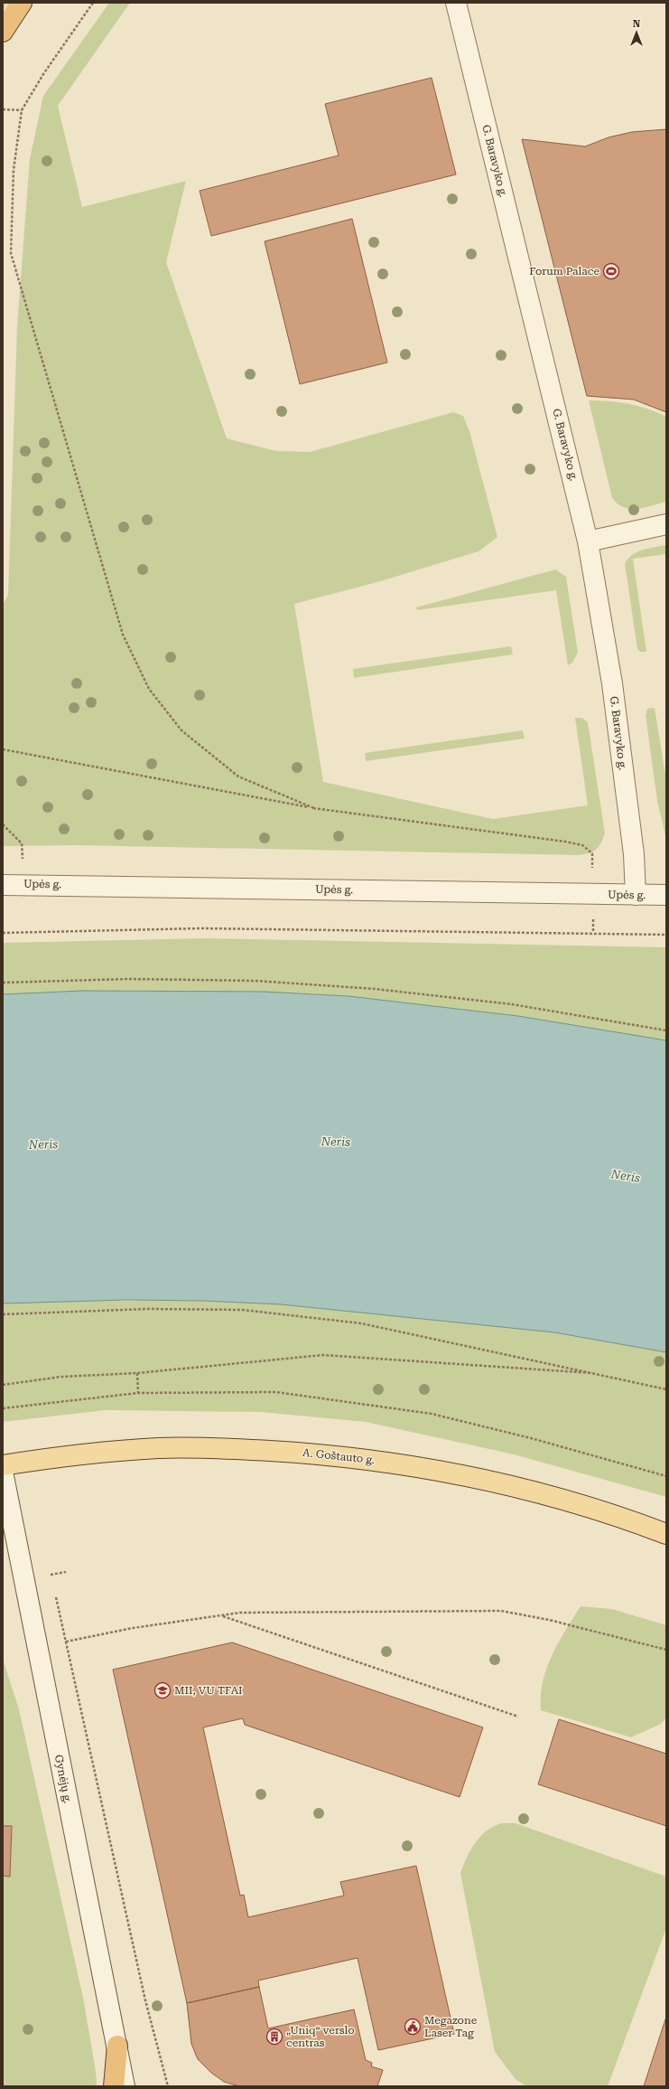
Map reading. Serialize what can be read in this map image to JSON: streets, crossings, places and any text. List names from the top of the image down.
{
  "streets": {
    "main road": ["A. Goštauto g."],
    "street": ["G. Baravyko g.", "Upės g.", "Gynėjų g."]
  },
  "crossings": [
    ["G. Baravyko g.", "Upės g."]
  ],
  "water": ["Neris"],
  "places": {
    "sports": ["Forum Palace"],
    "school or university": ["MII, VU TFAI"],
    "public building": ["Megazone Laser Tag"],
    "building": ["„Uniq“ verslo centras"]
  },
  "north": "top"
}
